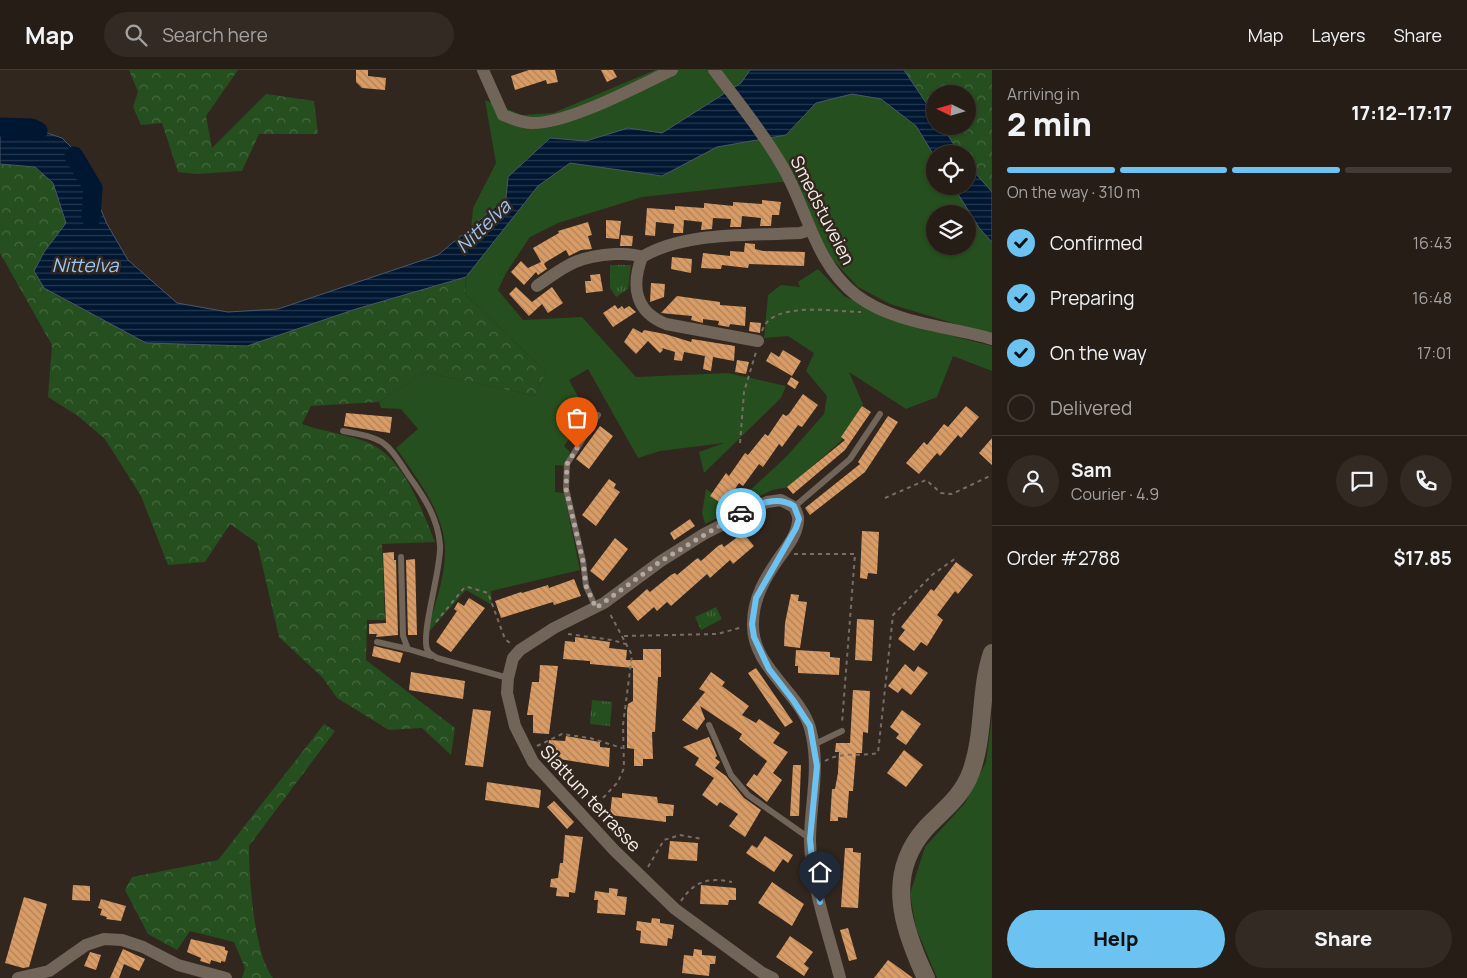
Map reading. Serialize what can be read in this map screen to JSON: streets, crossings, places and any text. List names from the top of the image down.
{
  "streets": {
    "street": ["Smedstuveien", "Slattum terrasse"]
  },
  "water": ["Nittelva"],
  "north": "left",
  "page": {
    "header": "Map",
    "search": "Search here",
    "nav": ["Map", "Layers", "Share"],
    "heading": ["2 min", "Arriving in", "17:12–17:17"],
    "panel": [
      "Sam",
      "Courier · 4.9",
      "Order #2788",
      "$17.85"
    ],
    "bar": "On the way · 310 m",
    "list": [
      ["Confirmed", "16:43"],
      ["Preparing", "16:48"],
      ["On the way", "17:01"],
      "Delivered"
    ],
    "buttons": ["Help", "Share"]
  }
}
